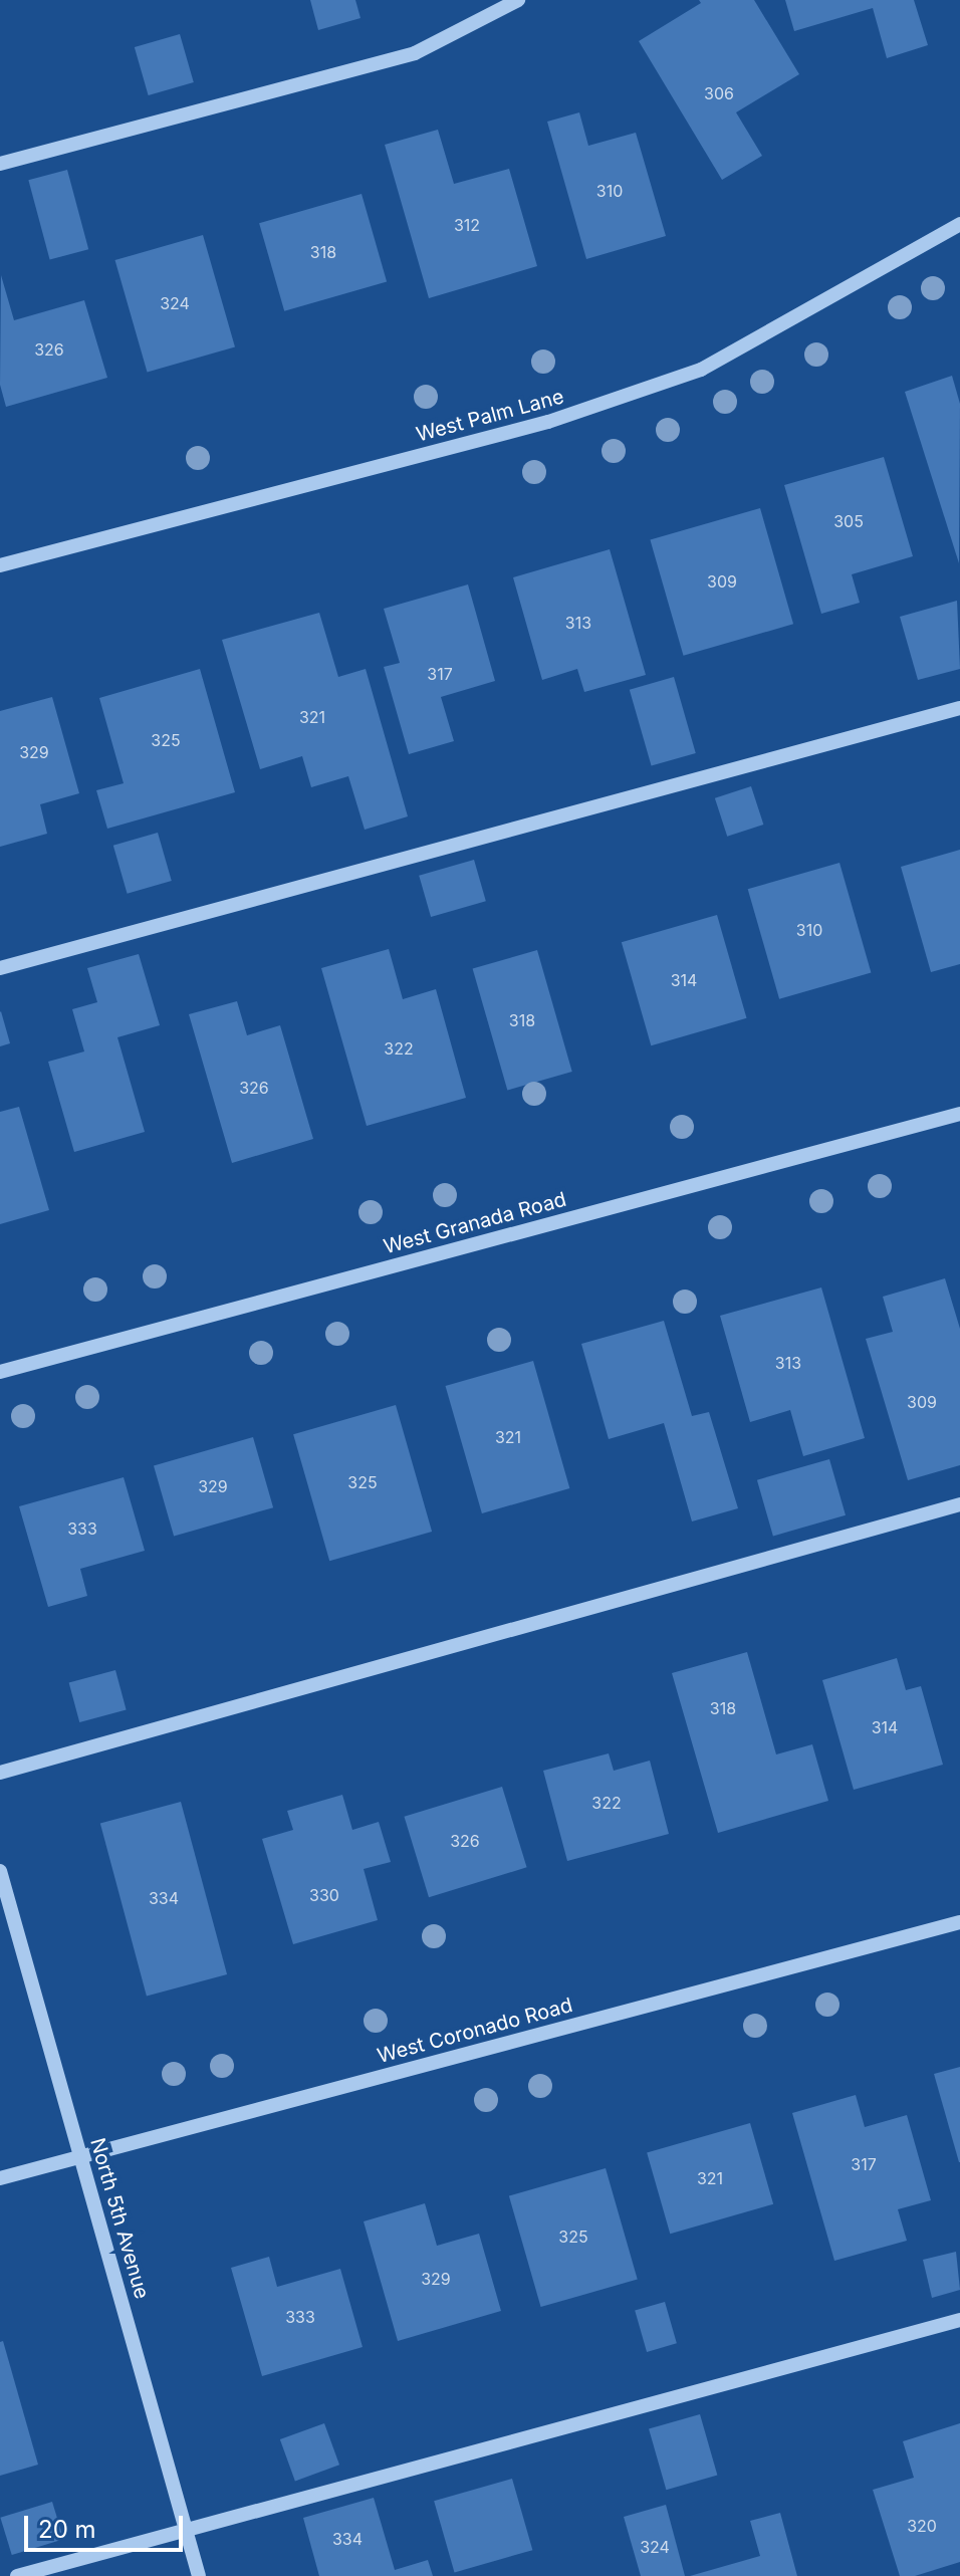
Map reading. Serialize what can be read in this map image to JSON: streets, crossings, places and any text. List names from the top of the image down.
{
  "streets": {
    "street": [
      "West Palm Lane",
      "West Granada Road",
      "West Coronado Road",
      "North 5th Avenue"
    ]
  },
  "crossings": [
    ["West Coronado Road", "North 5th Avenue"]
  ],
  "house_numbers": [
    "306",
    "310",
    "312",
    "318",
    "324",
    "326",
    "305",
    "309",
    "313",
    "317",
    "321",
    "325",
    "329",
    "310",
    "314",
    "318",
    "322",
    "326",
    "313",
    "309",
    "321",
    "325",
    "329",
    "333",
    "318",
    "314",
    "322",
    "326",
    "330",
    "334",
    "317",
    "321",
    "325",
    "329",
    "333",
    "320",
    "334",
    "324"
  ],
  "scale_bar": "20 m"
}
